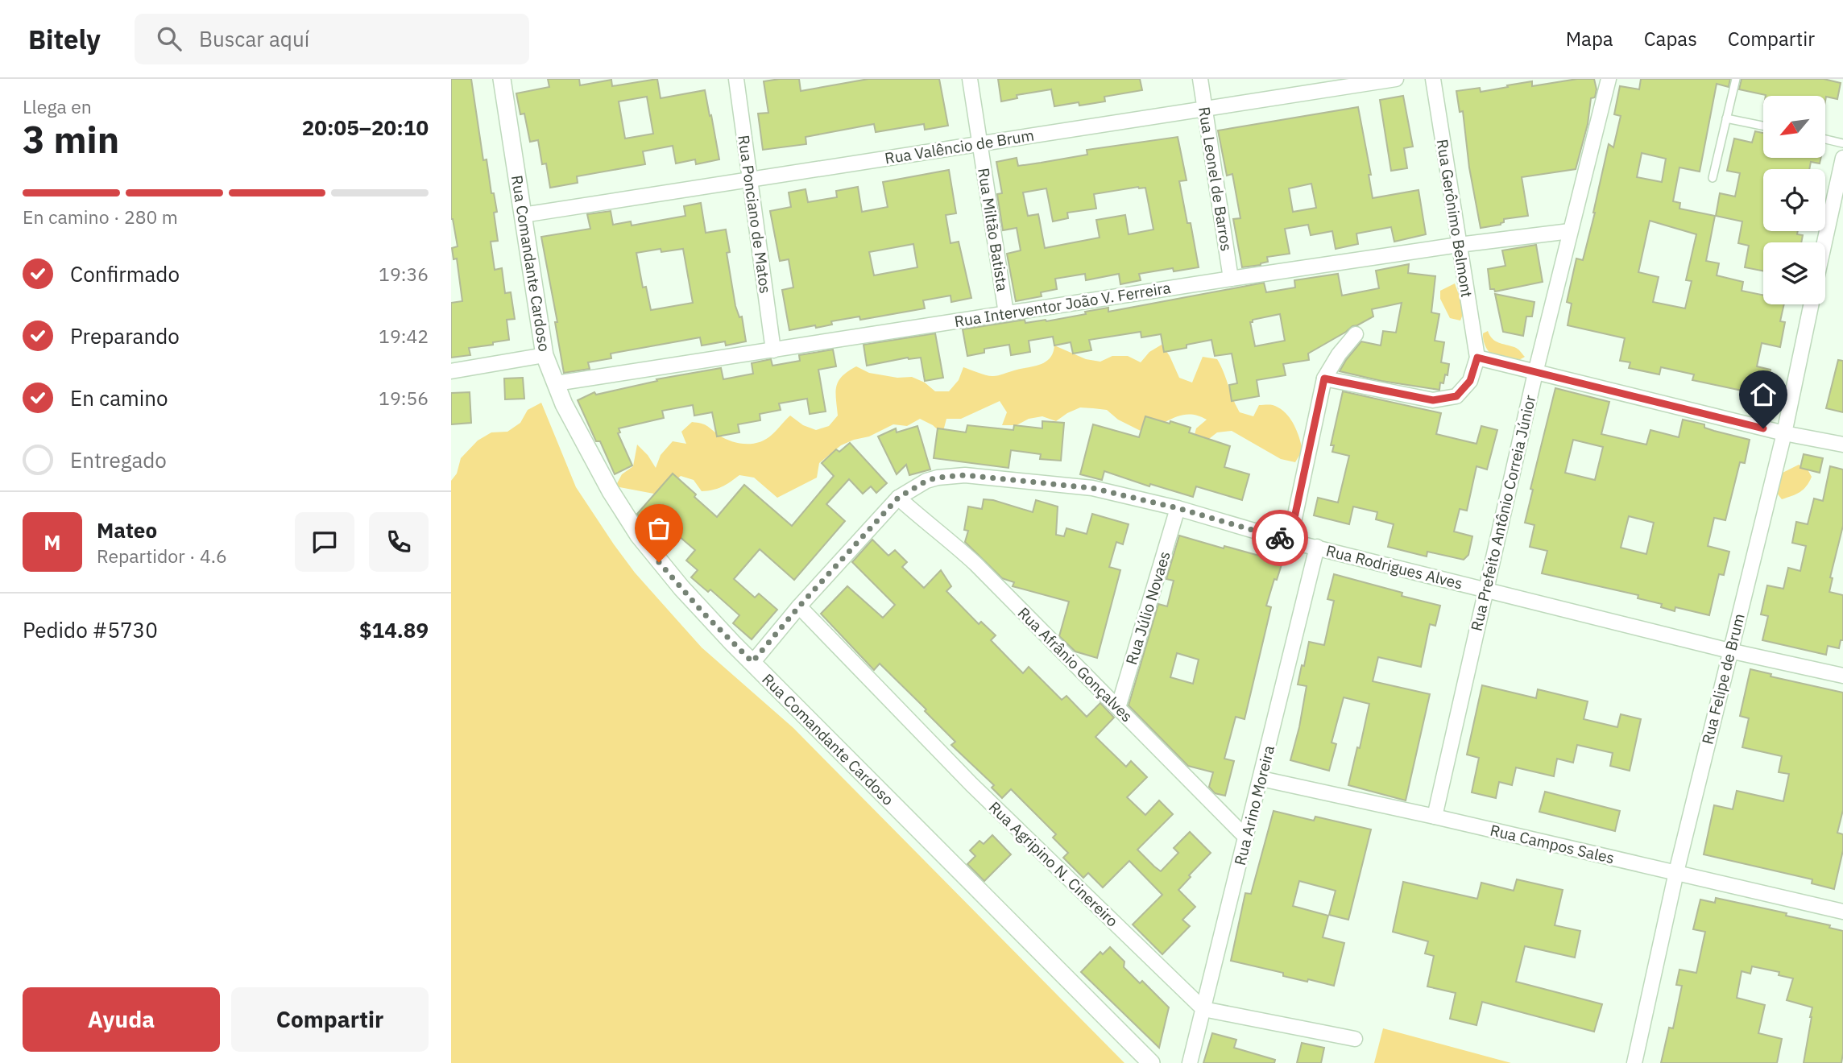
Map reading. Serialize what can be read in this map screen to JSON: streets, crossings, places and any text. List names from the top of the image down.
{
  "streets": {
    "street": [
      "Rua Valêncio de Brum",
      "Rua Leonel de Barros",
      "Rua Ponciano de Matos",
      "Rua Gerônimo Belmont",
      "Rua Miltão Batista",
      "Rua Comandante Cardoso",
      "Rua Interventor João V. Ferreira",
      "Rua Prefeito Antônio Correia Júnior",
      "Rua Rodrigues Alves",
      "Rua Júlio Novaes",
      "Rua Afrânio Gonçalves",
      "Rua Felipe de Brum",
      "Rua Arino Moreira",
      "Rua Campos Sales",
      "Rua Agripino N. Cinereiro"
    ]
  },
  "crossings": [
    ["Rua Valêncio de Brum", "Rua Leonel de Barros"],
    ["Rua Valêncio de Brum", "Rua Ponciano de Matos"],
    ["Rua Valêncio de Brum", "Rua Miltão Batista"],
    ["Rua Valêncio de Brum", "Rua Comandante Cardoso"],
    ["Rua Leonel de Barros", "Rua Interventor João V. Ferreira"],
    ["Rua Ponciano de Matos", "Rua Interventor João V. Ferreira"],
    ["Rua Gerônimo Belmont", "Rua Interventor João V. Ferreira"],
    ["Rua Miltão Batista", "Rua Interventor João V. Ferreira"],
    ["Rua Comandante Cardoso", "Rua Interventor João V. Ferreira"],
    ["Rua Comandante Cardoso", "Rua Rodrigues Alves"],
    ["Rua Interventor João V. Ferreira", "Rua Prefeito Antônio Correia Júnior"],
    ["Rua Prefeito Antônio Correia Júnior", "Rua Rodrigues Alves"],
    ["Rua Prefeito Antônio Correia Júnior", "Rua Campos Sales"],
    ["Rua Rodrigues Alves", "Rua Júlio Novaes"],
    ["Rua Rodrigues Alves", "Rua Afrânio Gonçalves"],
    ["Rua Rodrigues Alves", "Rua Felipe de Brum"],
    ["Rua Rodrigues Alves", "Rua Arino Moreira"],
    ["Rua Rodrigues Alves", "Rua Agripino N. Cinereiro"],
    ["Rua Júlio Novaes", "Rua Afrânio Gonçalves"],
    ["Rua Afrânio Gonçalves", "Rua Arino Moreira"],
    ["Rua Felipe de Brum", "Rua Campos Sales"],
    ["Rua Arino Moreira", "Rua Campos Sales"],
    ["Rua Arino Moreira", "Rua Agripino N. Cinereiro"]
  ],
  "north": "bottom left",
  "page": {
    "header": "Bitely",
    "search": "Buscar aquí",
    "nav": ["Mapa", "Capas", "Compartir"],
    "heading": ["3 min", "Llega en", "20:05–20:10"],
    "panel": [
      "Mateo",
      "Repartidor · 4.6",
      "Pedido #5730",
      "$14.89"
    ],
    "bar": "En camino · 280 m",
    "list": [
      ["Confirmado", "19:36"],
      ["Preparando", "19:42"],
      ["En camino", "19:56"],
      "Entregado"
    ],
    "round": "M",
    "buttons": ["Ayuda", "Compartir"]
  }
}
